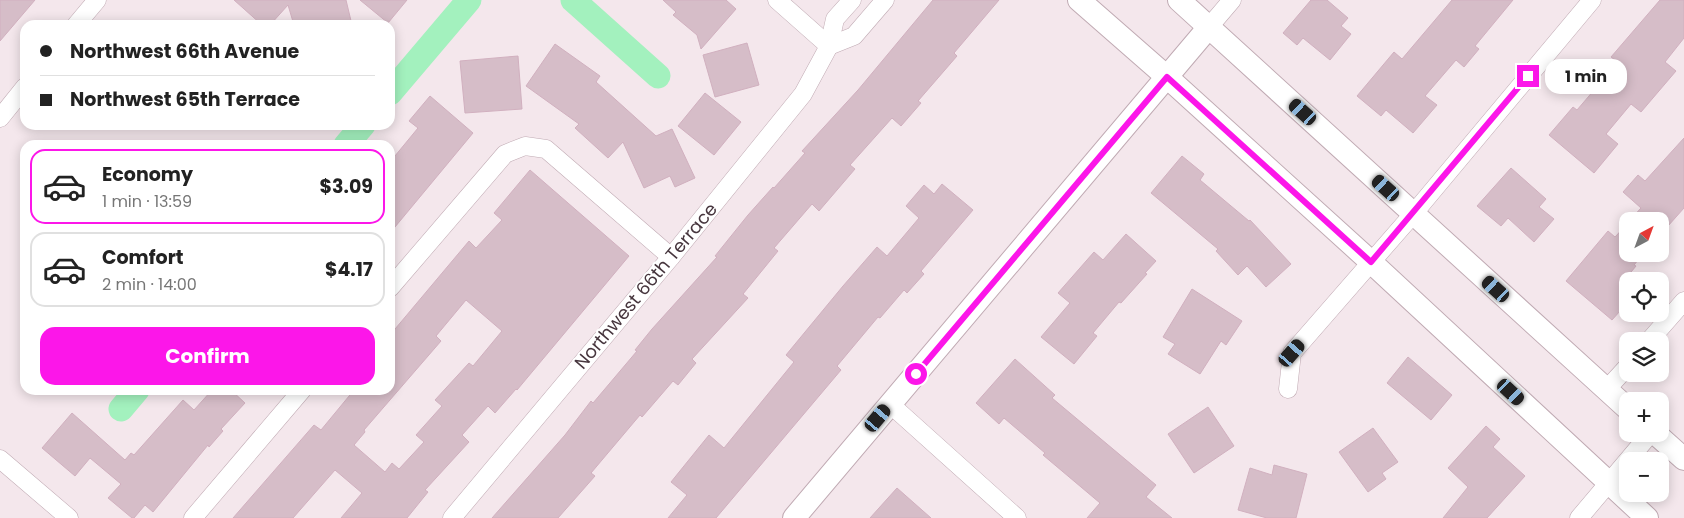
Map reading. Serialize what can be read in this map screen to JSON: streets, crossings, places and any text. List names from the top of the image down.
{
  "streets": {
    "street": ["Northwest 66th Terrace"]
  },
  "north": "top right",
  "page": {
    "banner": ["Northwest 66th Avenue", "Northwest 65th Terrace"],
    "bubble": "1 min",
    "list": [
      {
        "name": "Economy",
        "note": "1 min · 13:59",
        "value": "$3.09"
      },
      {
        "name": "Comfort",
        "note": "2 min · 14:00",
        "value": "$4.17"
      }
    ],
    "map_buttons": ["+", "−"],
    "buttons": "Confirm"
  }
}
